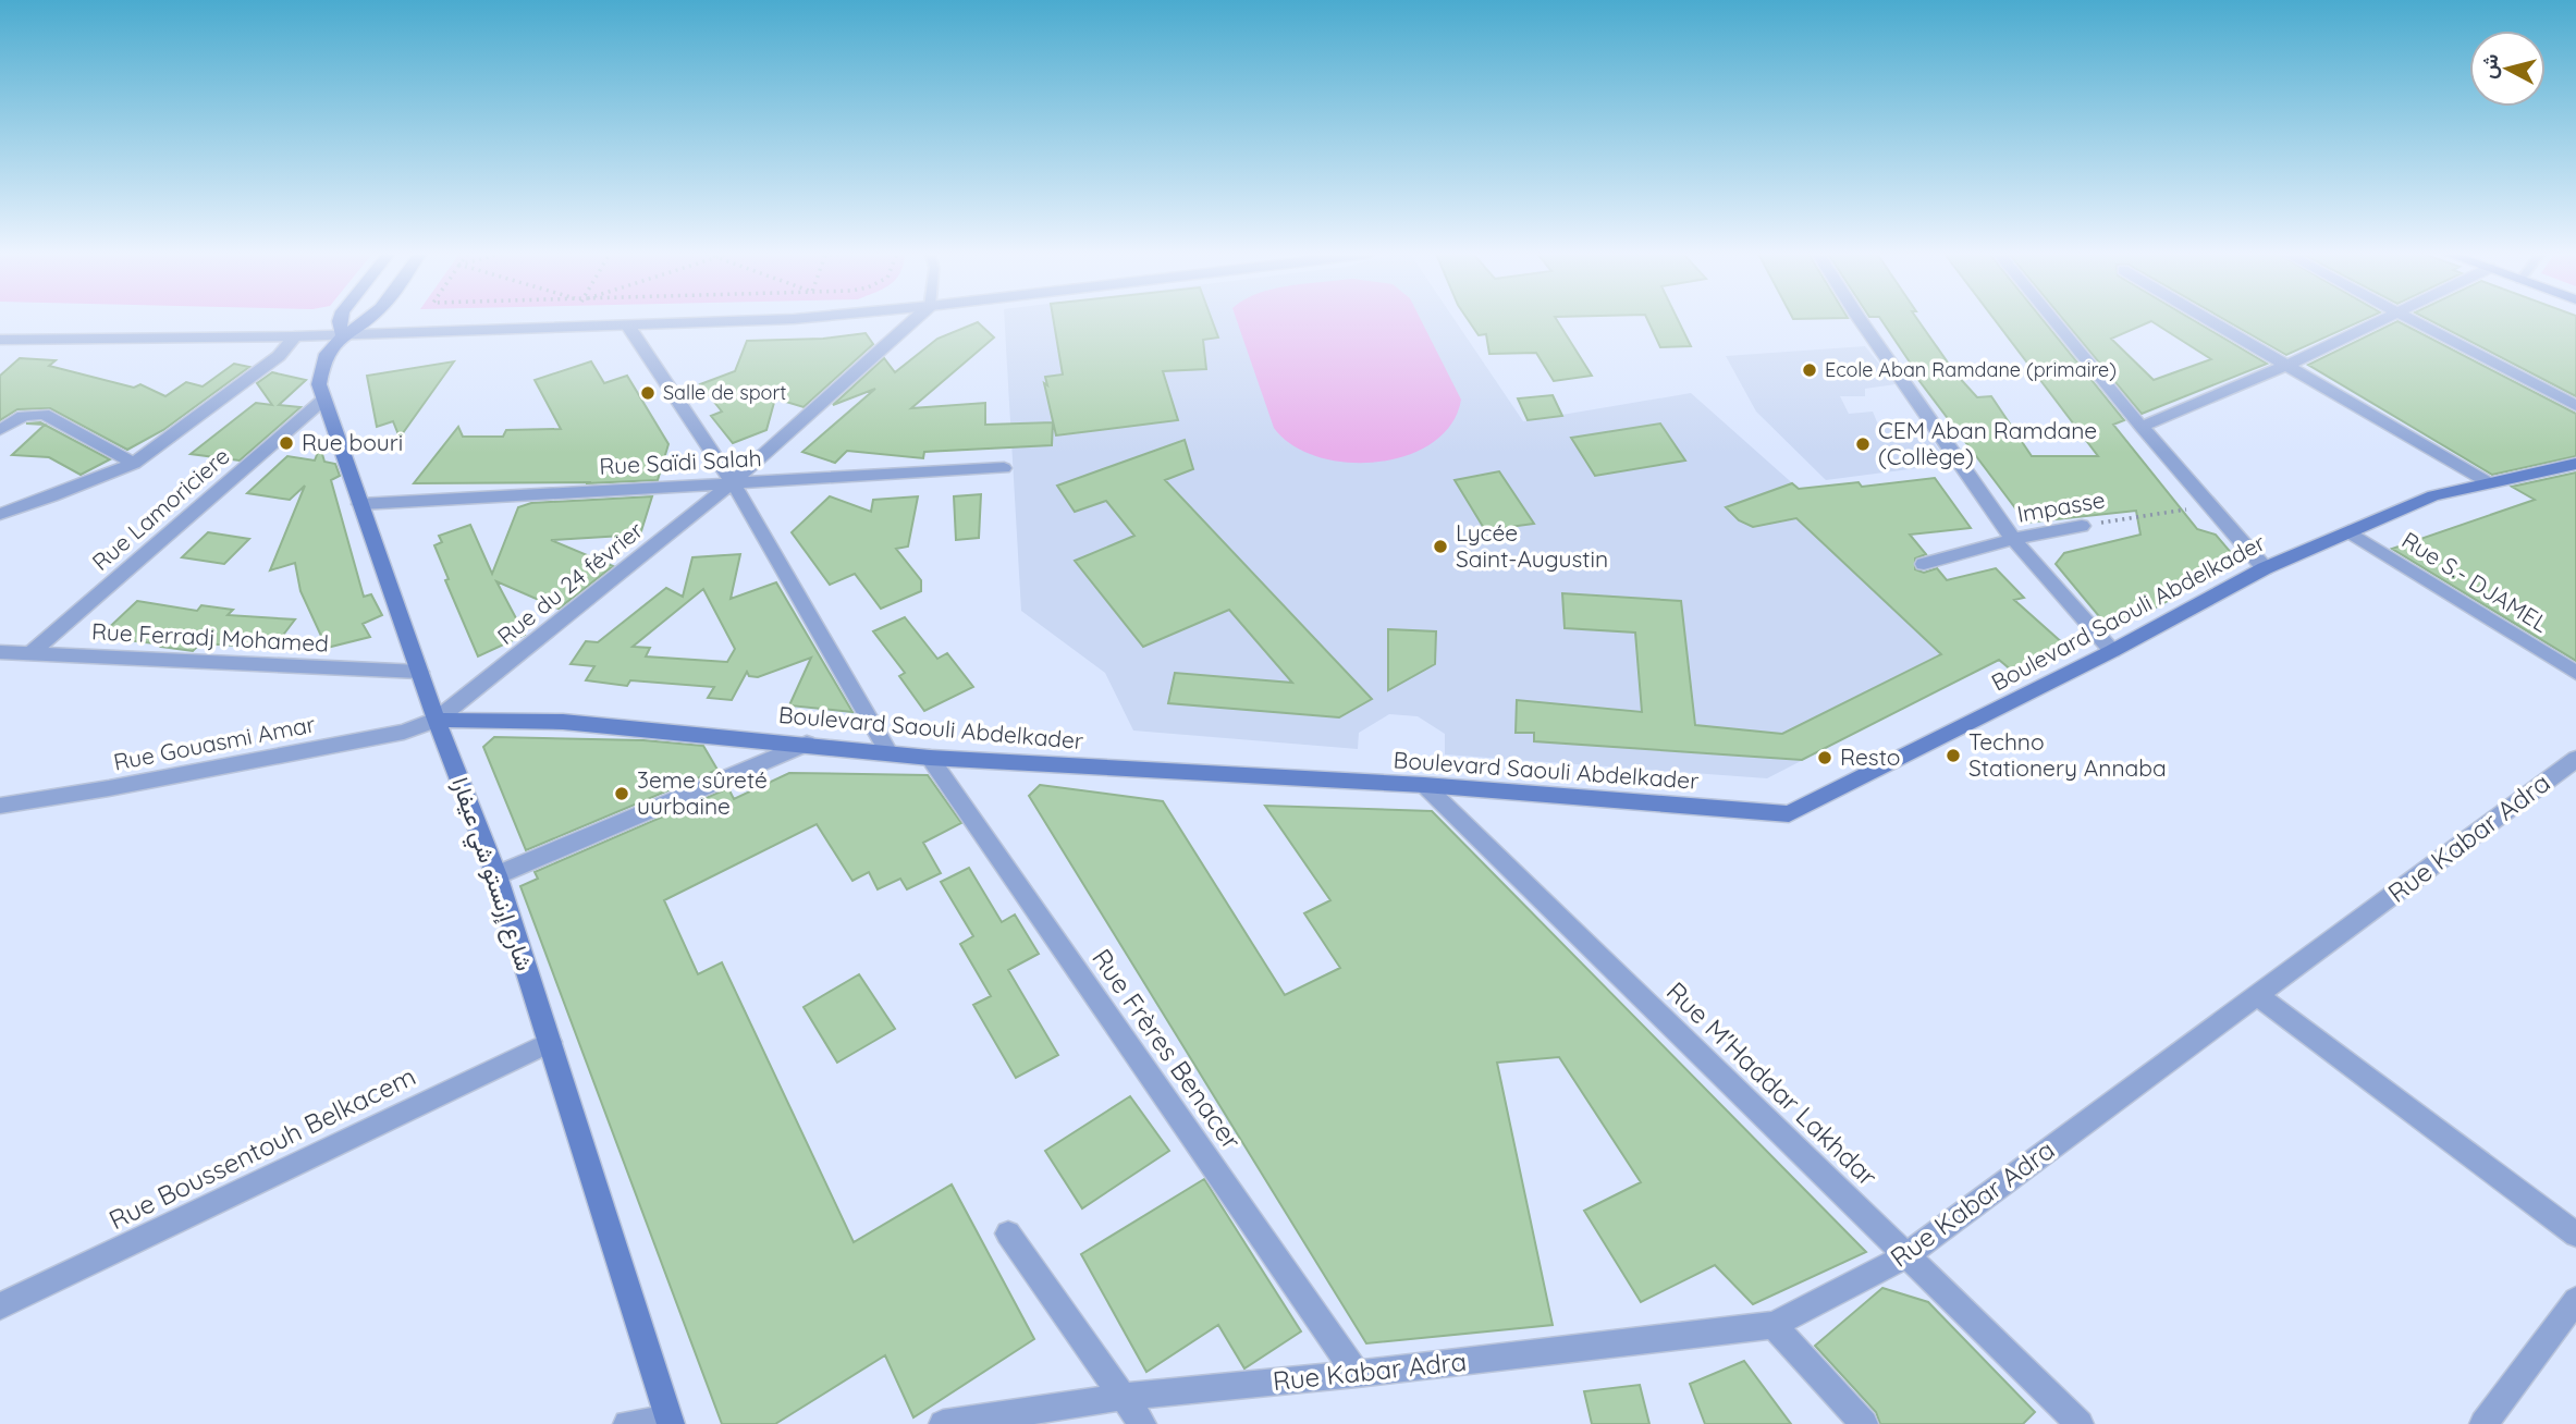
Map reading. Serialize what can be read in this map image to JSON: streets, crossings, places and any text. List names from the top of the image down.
{
  "streets": {
    "main road": ["Boulevard Saouli Abdelkader", "شارع إرنستو شي عيفارا"],
    "street": [
      "Rue Saïdi Salah",
      "Impasse",
      "Rue Lamoriciere",
      "Rue S.- DJAMEL",
      "Rue du 24 février",
      "Rue Ferradj Mohamed",
      "Rue Gouasmi Amar",
      "Rue Kabar Adra",
      "Rue Frères Benacer",
      "Rue M'Haddar Lakhdar",
      "Rue Boussentouh Belkacem"
    ]
  },
  "crossings": [
    ["Rue Saïdi Salah", "Rue du 24 février"],
    ["Rue Saïdi Salah", "شارع إرنستو شي عيفارا"],
    ["Rue Lamoriciere", "Rue Ferradj Mohamed"],
    ["Rue Lamoriciere", "شارع إرنستو شي عيفارا"],
    ["Rue S.- DJAMEL", "Boulevard Saouli Abdelkader"],
    ["Rue du 24 février", "Boulevard Saouli Abdelkader"],
    ["Rue du 24 février", "Rue Gouasmi Amar"],
    ["Rue du 24 février", "شارع إرنستو شي عيفارا"],
    ["Boulevard Saouli Abdelkader", "Rue Gouasmi Amar"],
    ["Boulevard Saouli Abdelkader", "شارع إرنستو شي عيفارا"],
    ["Boulevard Saouli Abdelkader", "Rue Frères Benacer"],
    ["Boulevard Saouli Abdelkader", "Rue M'Haddar Lakhdar"],
    ["Rue Ferradj Mohamed", "شارع إرنستو شي عيفارا"],
    ["Rue Gouasmi Amar", "شارع إرنستو شي عيفارا"],
    ["Rue Kabar Adra", "Rue Frères Benacer"],
    ["Rue Kabar Adra", "Rue M'Haddar Lakhdar"],
    ["شارع إرنستو شي عيفارا", "Rue Boussentouh Belkacem"]
  ],
  "places": [
    "Ecole Aban Ramdane (primaire)",
    "Salle de sport",
    "Rue bouri",
    "CEM Aban Ramdane (Collège)",
    "Lycée Saint-Augustin",
    "Techno Stationery Annaba",
    "Resto",
    "3eme sûreté uurbaine"
  ],
  "north": "left"
}
